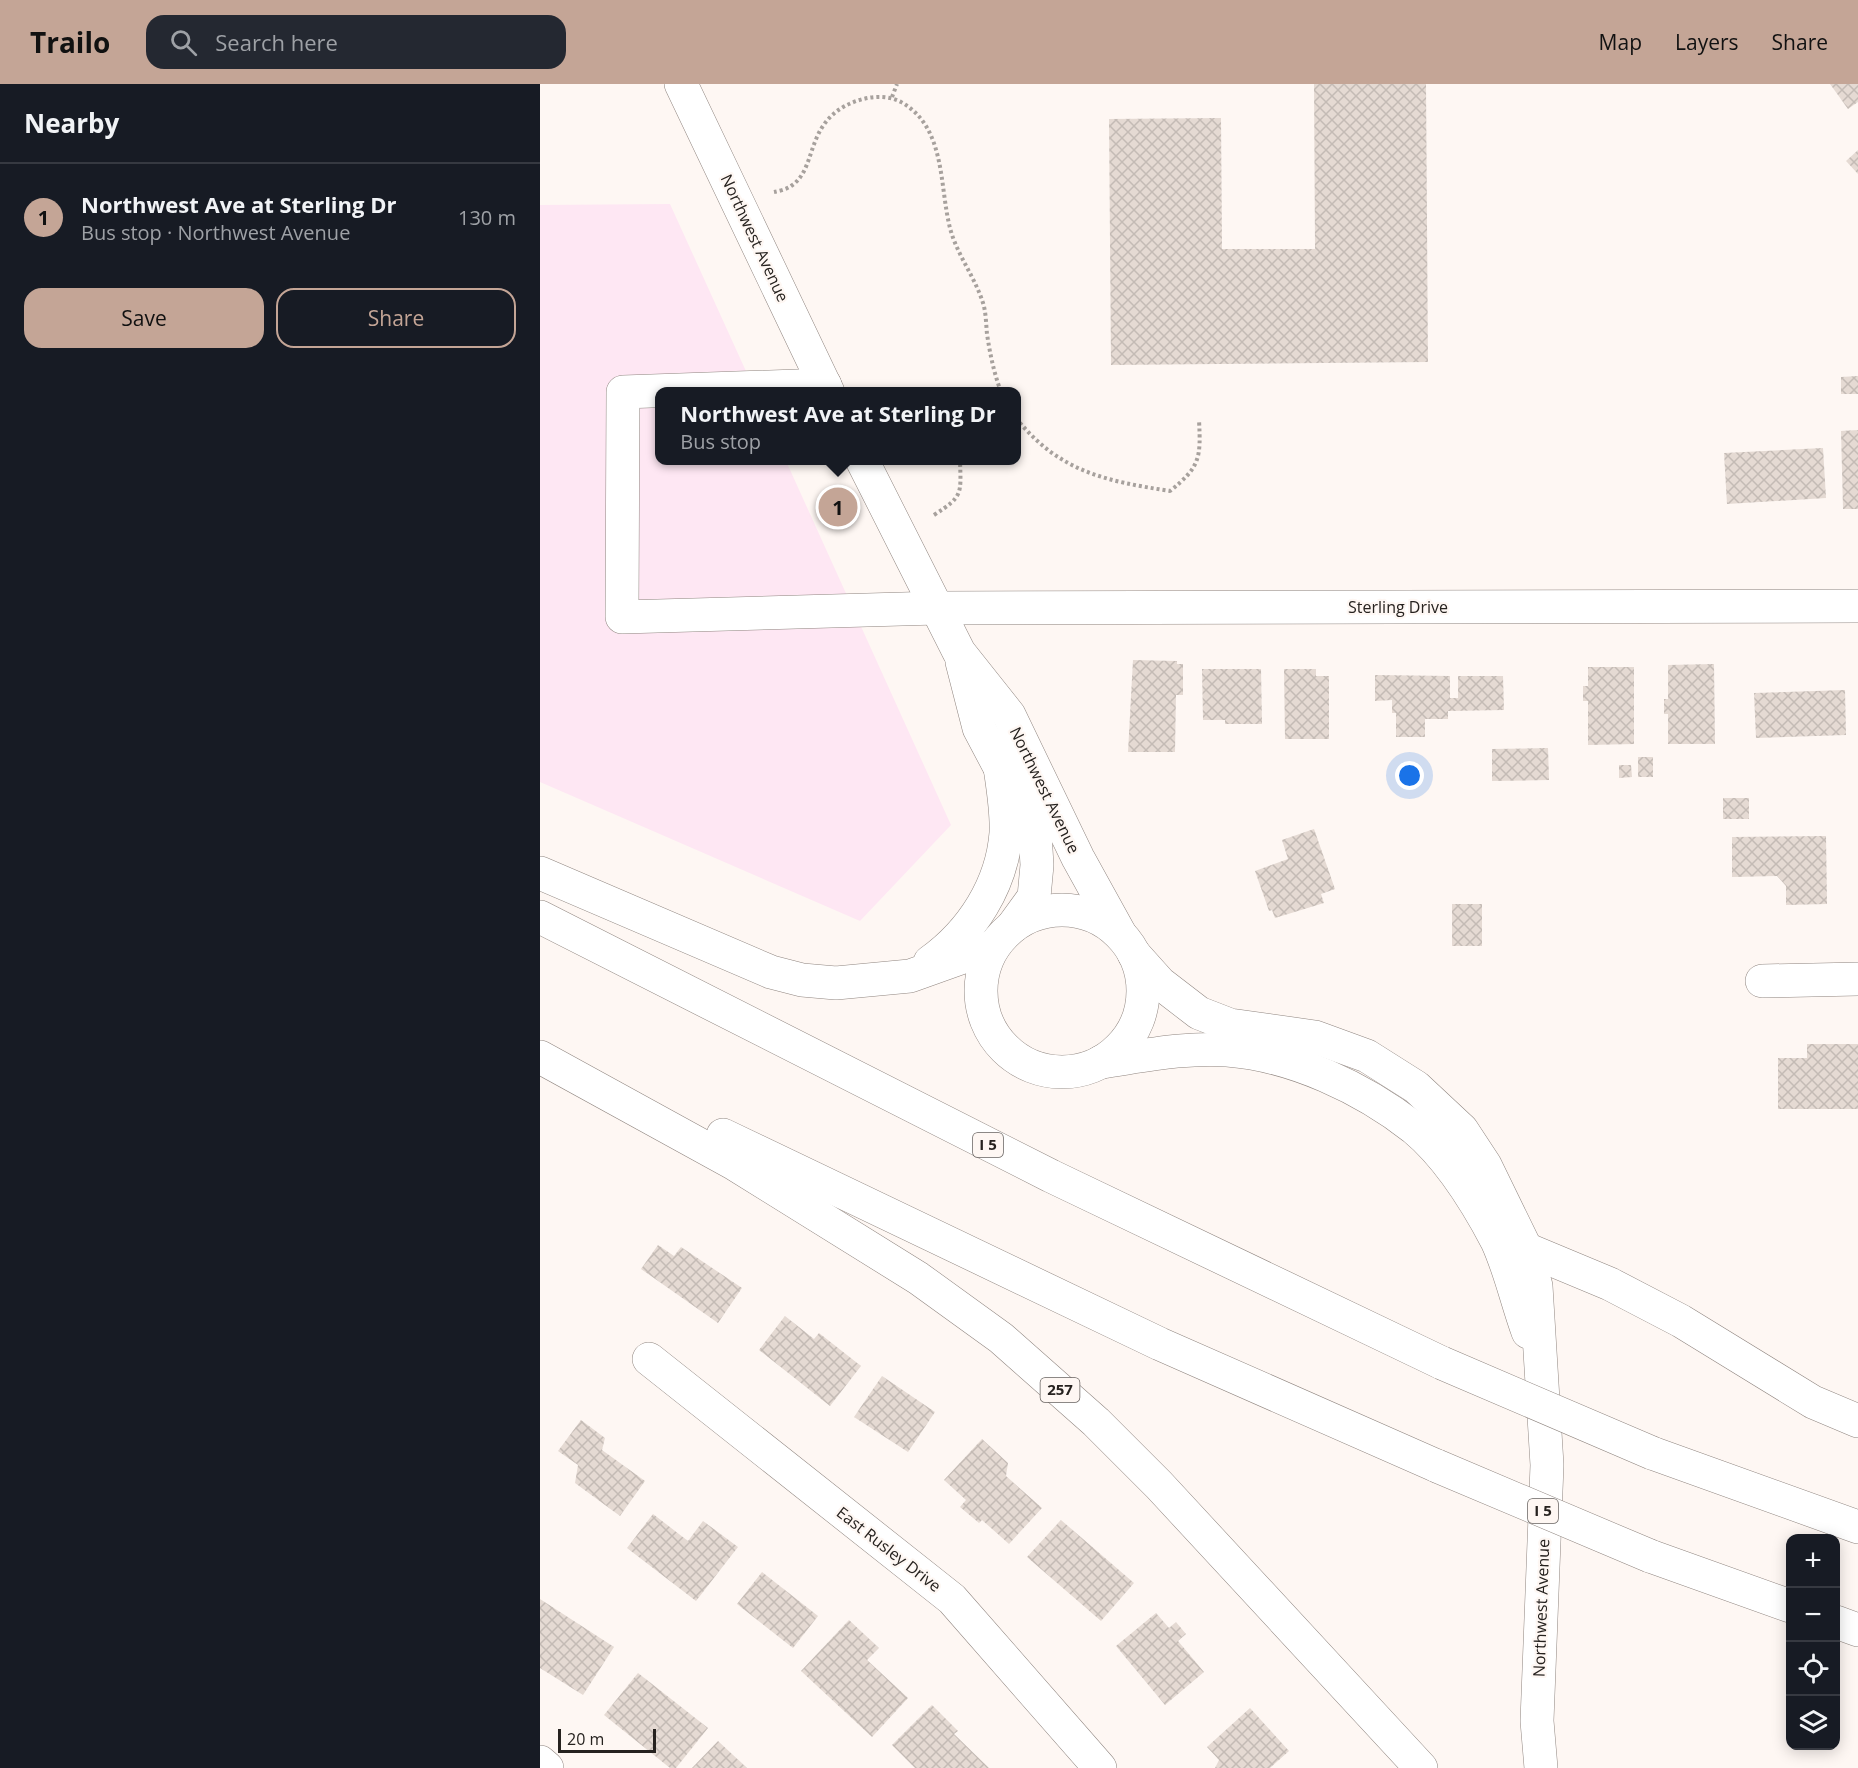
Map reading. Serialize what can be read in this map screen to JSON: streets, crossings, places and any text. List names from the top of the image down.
{
  "streets": {
    "main road": [
      "Northwest Avenue",
      "Sterling Drive",
      "I 5",
      "257",
      "East Rusley Drive"
    ]
  },
  "crossings": [
    ["Northwest Avenue", "Sterling Drive"]
  ],
  "scale_bar": "20 m",
  "page": {
    "header": "Trailo",
    "search": "Search here",
    "nav": ["Map", "Layers", "Share"],
    "heading": "Nearby",
    "list": [
      {
        "mark": "1",
        "name": "Northwest Ave at Sterling Dr",
        "note": "Bus stop · Northwest Avenue",
        "value": "130 m"
      }
    ],
    "buttons": ["Save", "Share"],
    "popup": ["Northwest Ave at Sterling Dr", "Bus stop"],
    "pins": "1",
    "map_buttons": ["+", "−"],
    "scale": "20 m"
  }
}
